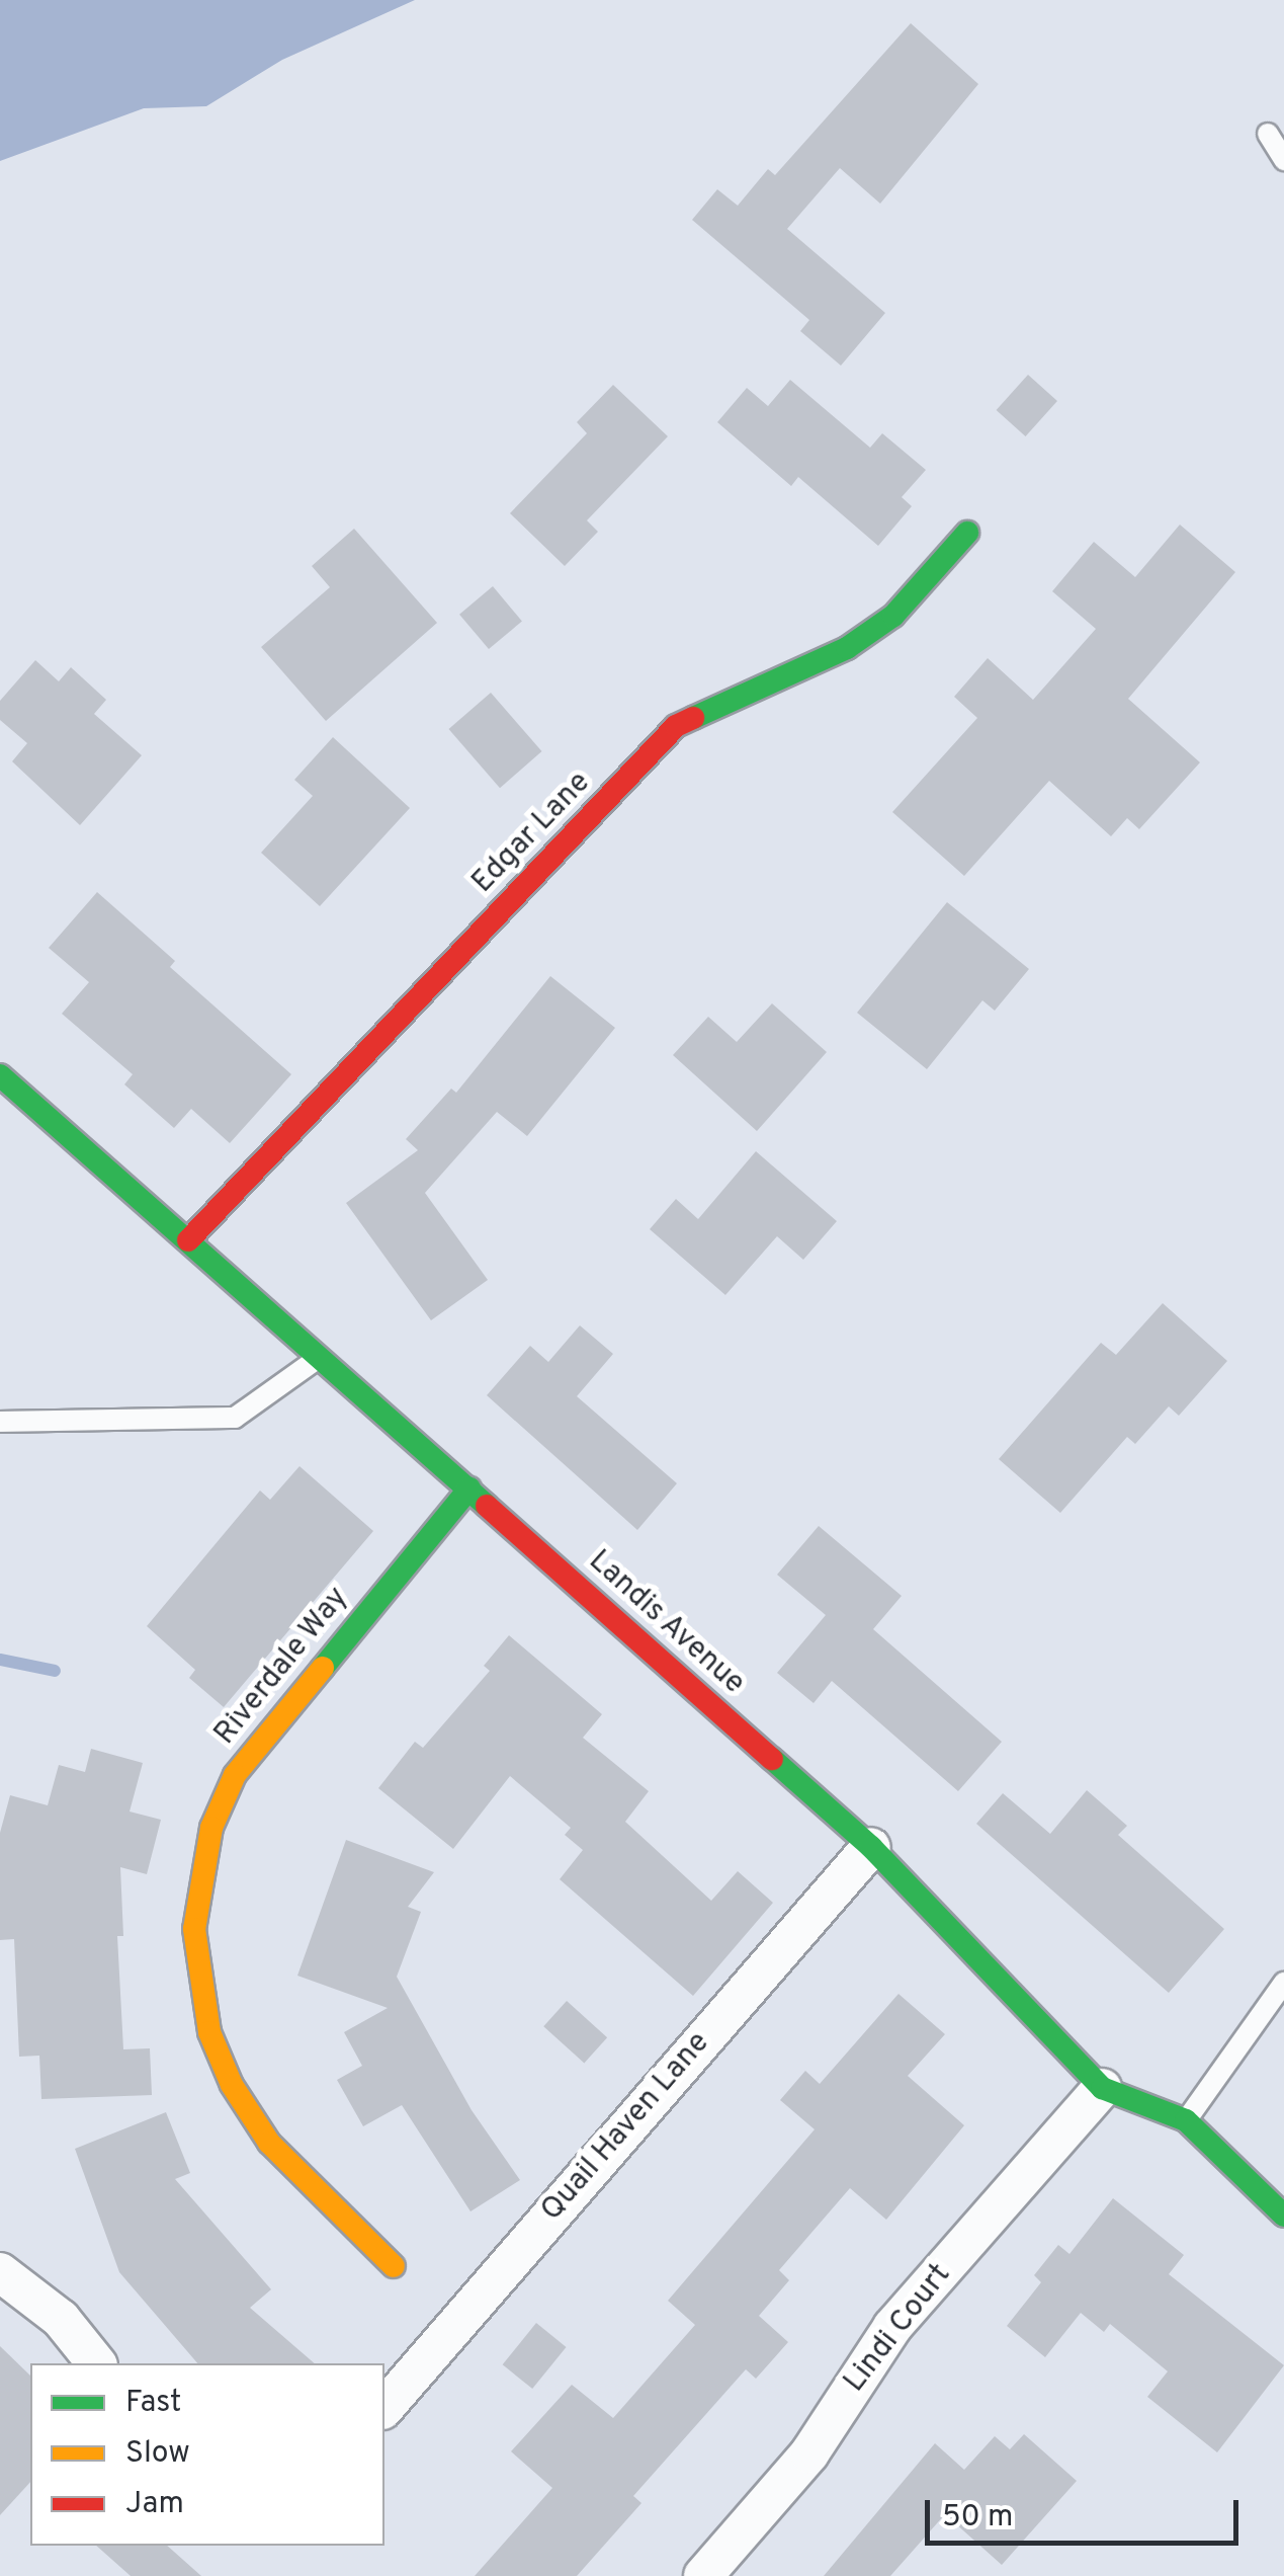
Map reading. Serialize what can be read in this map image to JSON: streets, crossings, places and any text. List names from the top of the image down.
{
  "streets": {
    "street": [
      "Edgar Lane",
      "Landis Avenue",
      "Riverdale Way",
      "Quail Haven Lane",
      "Lindi Court"
    ]
  },
  "crossings": [
    ["Edgar Lane", "Landis Avenue"],
    ["Landis Avenue", "Riverdale Way"],
    ["Landis Avenue", "Quail Haven Lane"],
    ["Landis Avenue", "Lindi Court"]
  ],
  "legend": ["Fast", "Slow", "Jam"],
  "scale_bar": "50 m"
}
